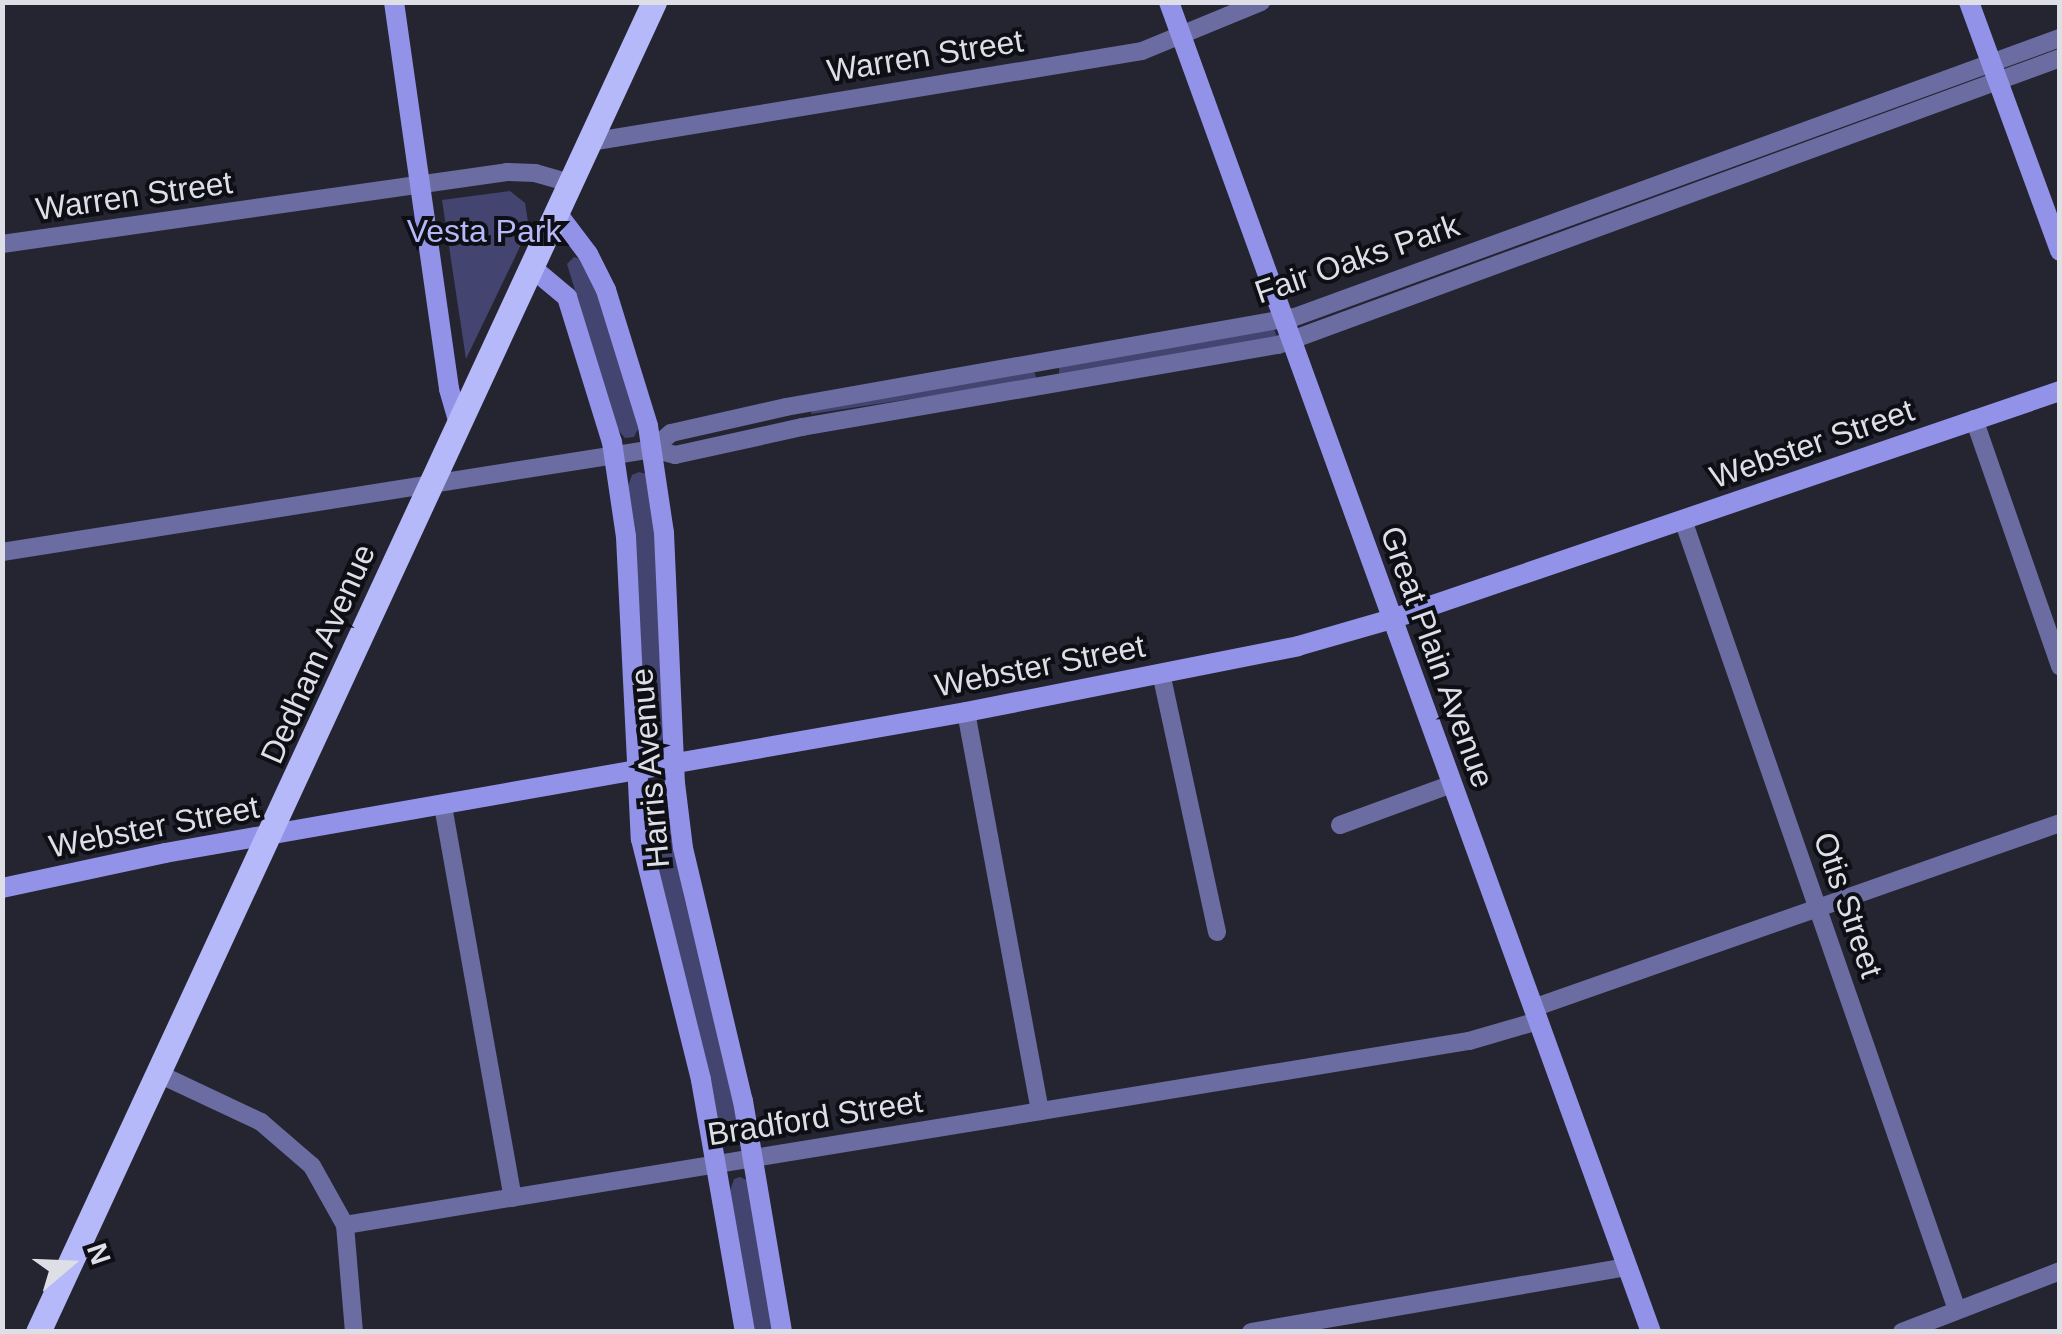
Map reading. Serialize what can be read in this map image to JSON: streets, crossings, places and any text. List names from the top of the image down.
{
  "streets": {
    "main road": ["Dedham Avenue"],
    "street": [
      "Warren Street",
      "Fair Oaks Park",
      "Webster Street",
      "Great Plain Avenue",
      "Harris Avenue",
      "Otis Street",
      "Bradford Street"
    ]
  },
  "crossings": [
    ["Warren Street", "Dedham Avenue"],
    ["Warren Street", "Great Plain Avenue"],
    ["Fair Oaks Park", "Dedham Avenue"],
    ["Fair Oaks Park", "Great Plain Avenue"],
    ["Fair Oaks Park", "Harris Avenue"],
    ["Webster Street", "Dedham Avenue"],
    ["Webster Street", "Great Plain Avenue"],
    ["Webster Street", "Harris Avenue"],
    ["Webster Street", "Otis Street"],
    ["Dedham Avenue", "Harris Avenue"],
    ["Great Plain Avenue", "Bradford Street"],
    ["Harris Avenue", "Bradford Street"],
    ["Otis Street", "Bradford Street"]
  ],
  "parks": ["Vesta Park"],
  "north": "right"
}
